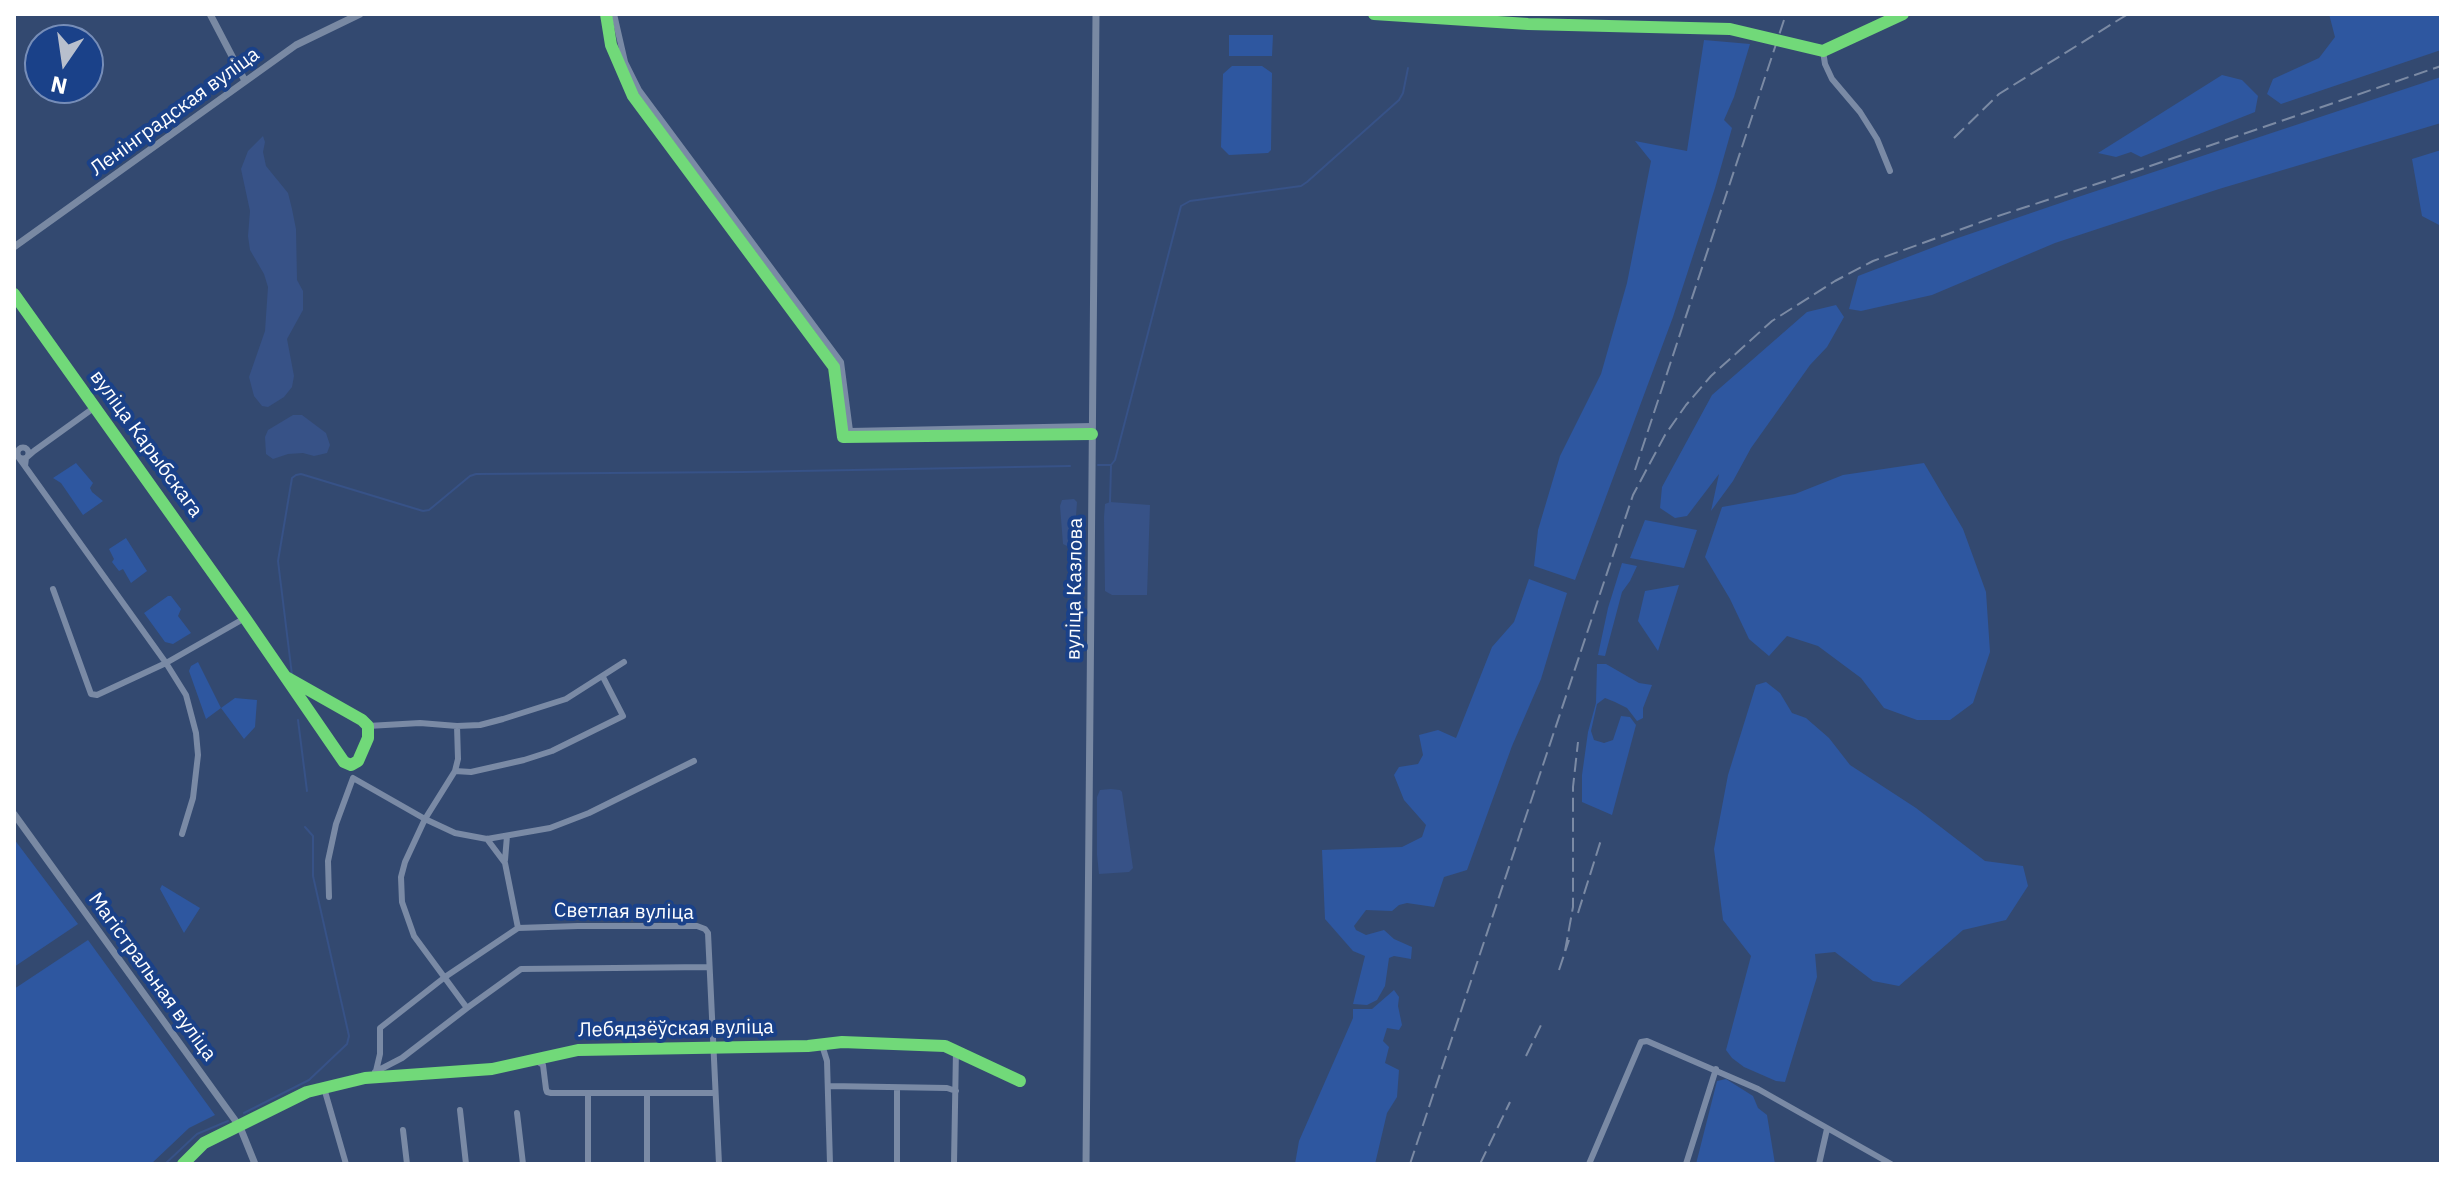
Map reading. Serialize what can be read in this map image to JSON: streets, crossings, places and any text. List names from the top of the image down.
{
  "streets": {
    "main road": ["Ленінградская вуліца", "вуліца Казлова", "Магістральная вуліца"],
    "street": ["вуліца Карыбскага", "Светлая вуліца", "Лебядзёўская вуліца"]
  },
  "crossings": [
    ["Светлая вуліца", "Лебядзёўская вуліца"],
    ["Магістральная вуліца", "Лебядзёўская вуліца"]
  ],
  "north": "bottom"
}
